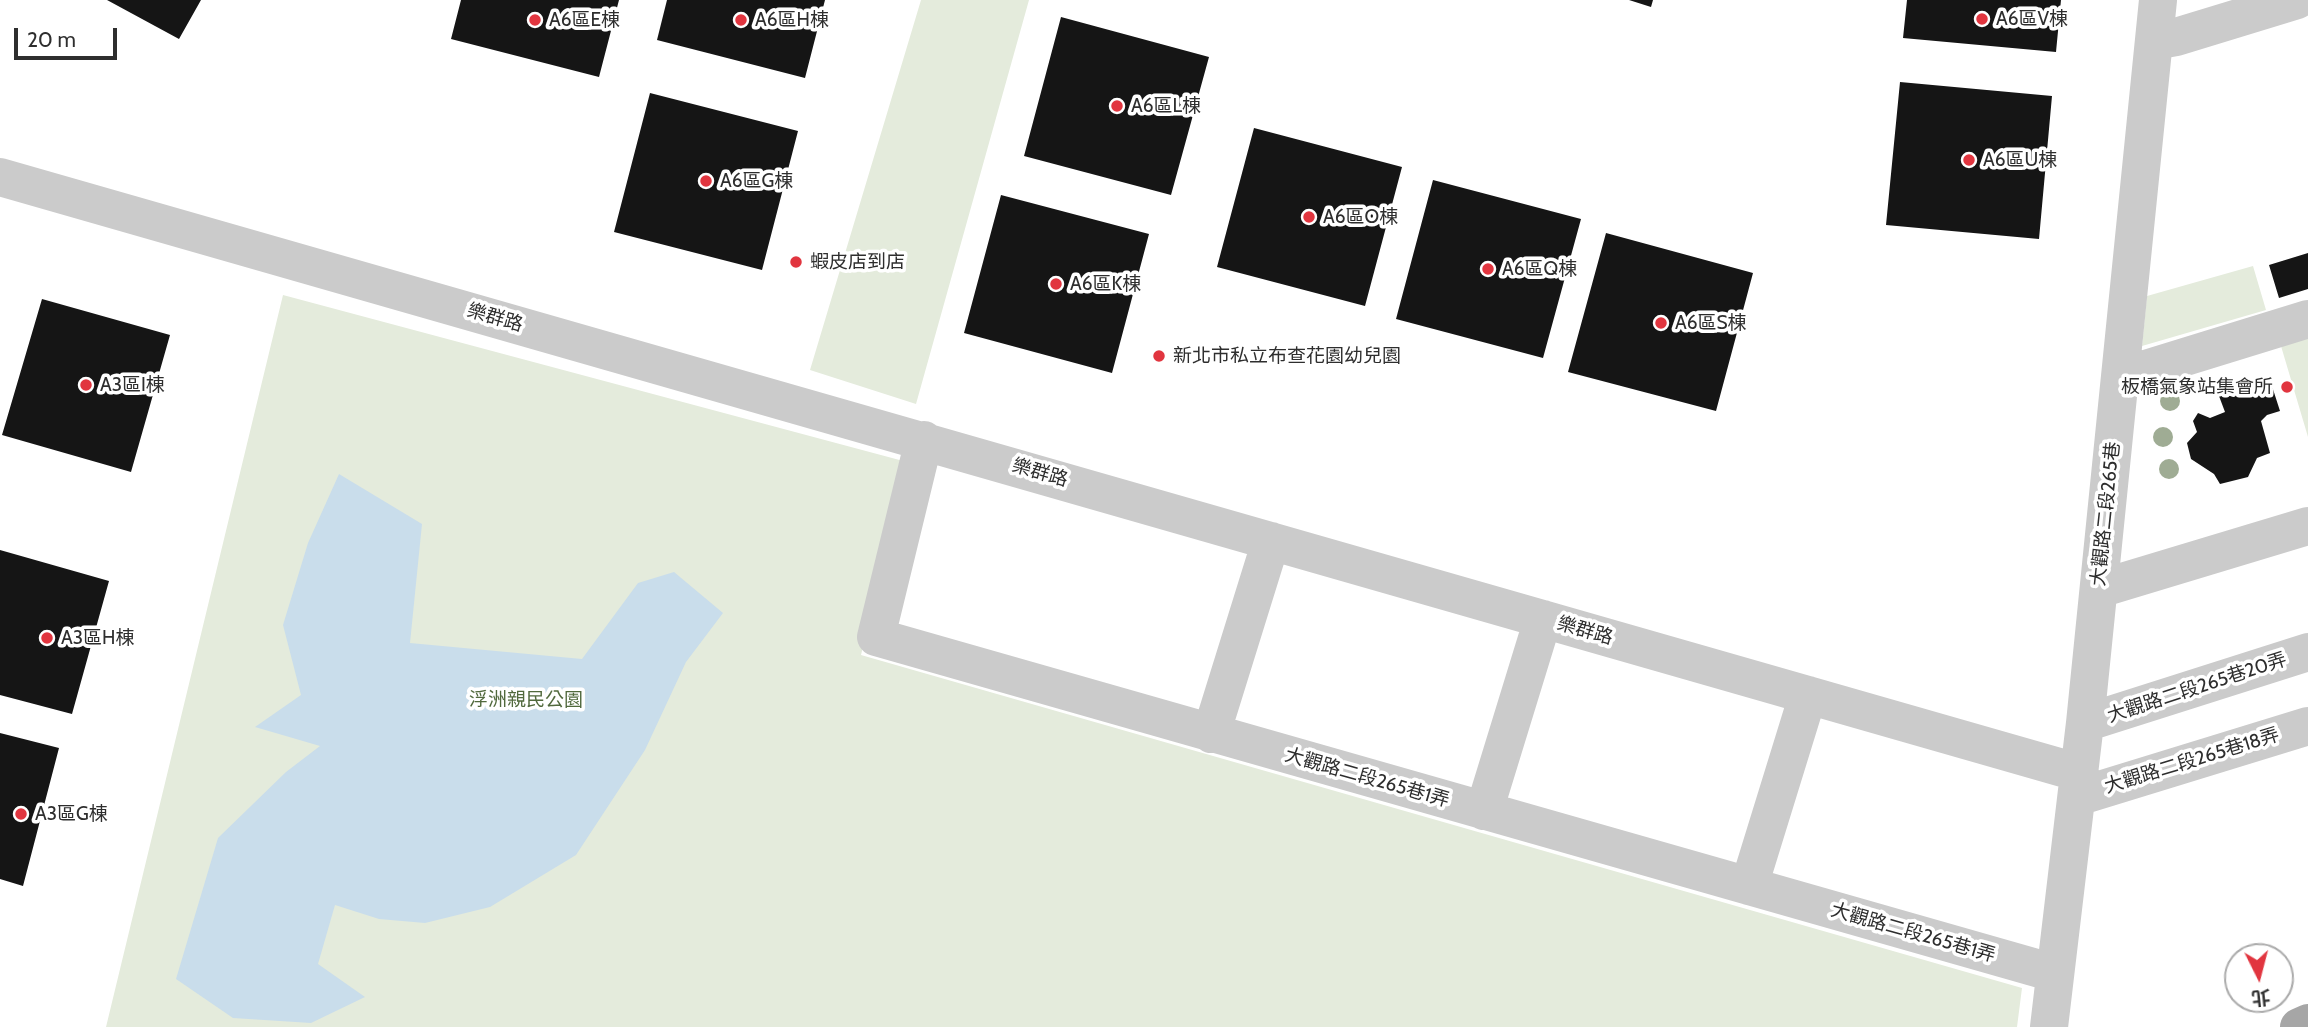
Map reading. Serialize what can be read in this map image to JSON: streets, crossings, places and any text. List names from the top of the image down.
{
  "streets": {
    "street": [
      "樂群路",
      "大觀路二段265巷",
      "大觀路二段265巷20弄",
      "大觀路二段265巷18弄",
      "大觀路二段265巷1弄"
    ]
  },
  "crossings": [
    ["樂群路", "大觀路二段265巷"],
    ["樂群路", "大觀路二段265巷18弄"],
    ["樂群路", "大觀路二段265巷1弄"],
    ["大觀路二段265巷", "大觀路二段265巷20弄"],
    ["大觀路二段265巷", "大觀路二段265巷18弄"],
    ["大觀路二段265巷", "大觀路二段265巷1弄"]
  ],
  "parks": ["浮洲親民公園"],
  "places": [
    "A6區V棟",
    "A6區E棟",
    "A6區H棟",
    "A6區L棟",
    "A6區U棟",
    "A6區G棟",
    "A6區O棟",
    "蝦皮店到店",
    "A6區Q棟",
    "A6區K棟",
    "A6區S棟",
    "新北市私立布查花園幼兒園",
    "A3區I棟",
    "板橋氣象站集會所",
    "A3區H棟",
    "A3區G棟"
  ],
  "scale_bar": "20 m",
  "north": "bottom"
}
